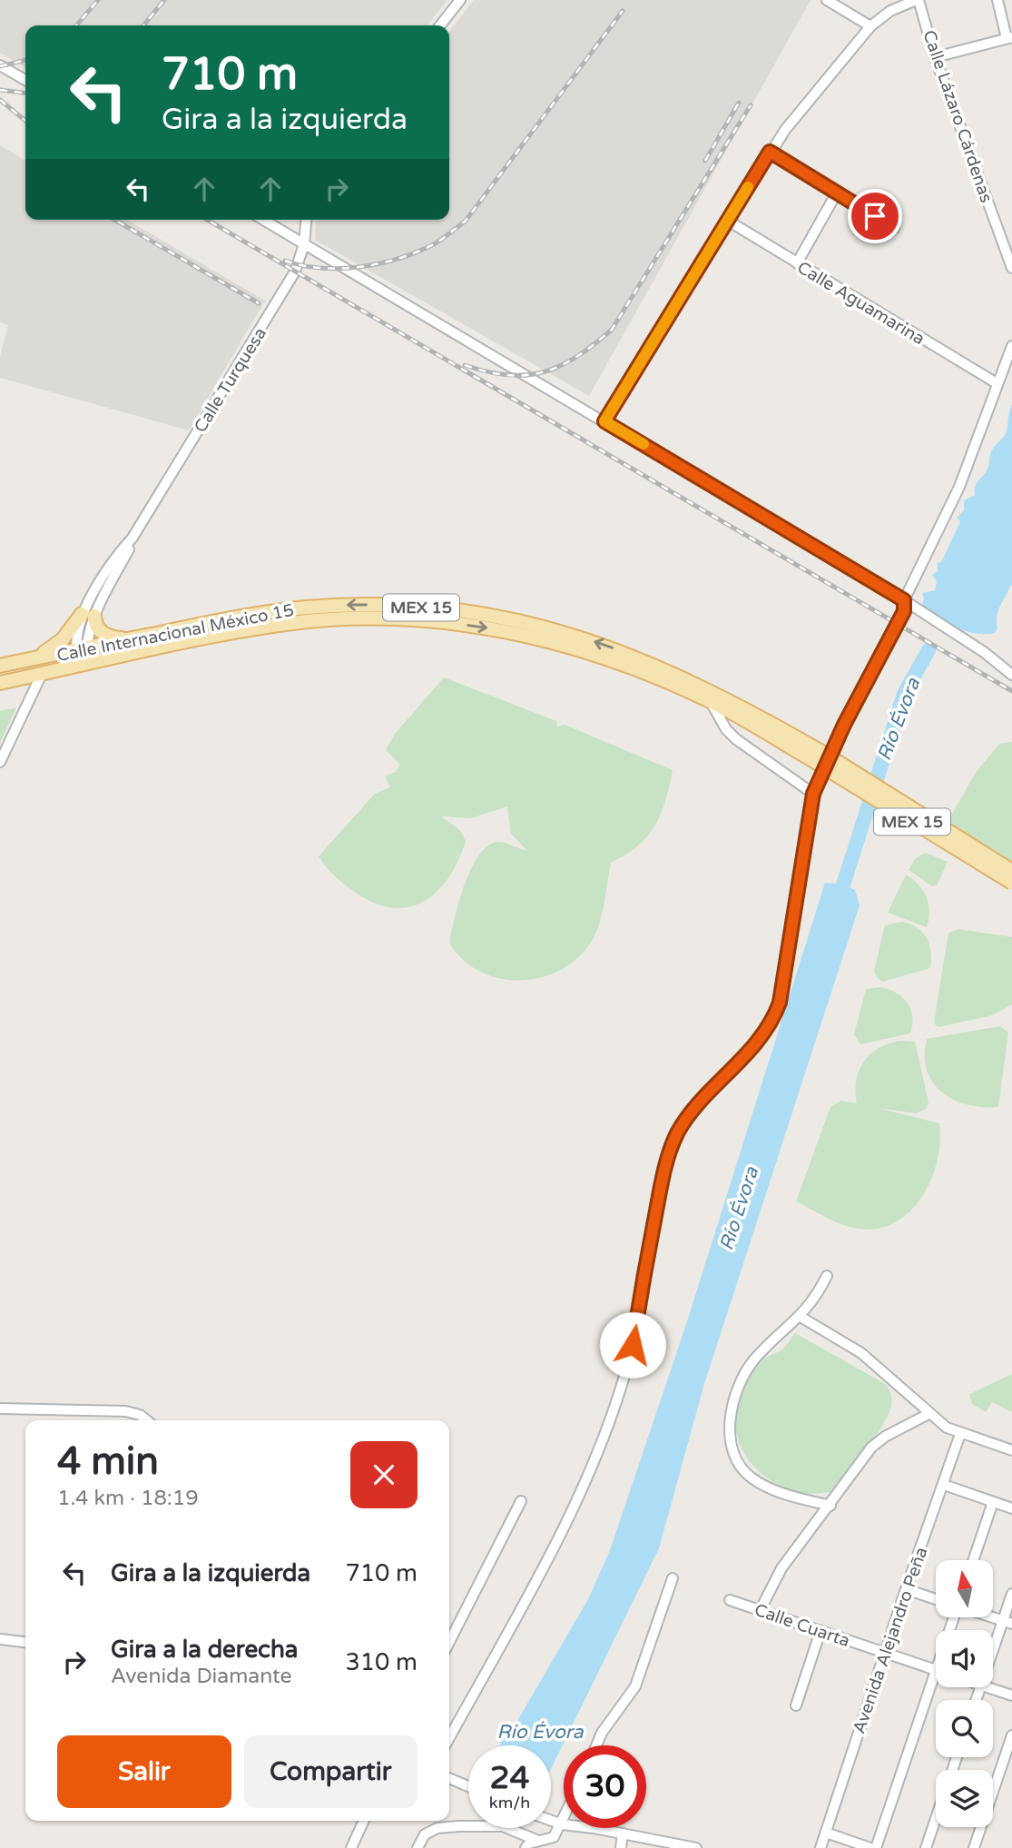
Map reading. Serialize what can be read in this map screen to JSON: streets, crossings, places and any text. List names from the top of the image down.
{
  "streets": {
    "main road": ["MEX 15", "Calle Internacional México 15"],
    "street": [
      "Calle Lázaro Cárdenas",
      "Calle Aguamarina",
      "Calle Turquesa",
      "Calle Cuarta",
      "Avenida Alejandro Peña"
    ]
  },
  "crossings": [
    ["Calle Turquesa", "Calle Internacional México 15"],
    ["MEX 15", "Calle Internacional México 15"],
    ["Calle Cuarta", "Avenida Alejandro Peña"]
  ],
  "water": ["Río Évora"],
  "north": "top",
  "page": {
    "turn": ["710 m", "Gira a la izquierda"],
    "heading": ["4 min", "1.4 km · 18:19"],
    "list": [
      {
        "name": "Gira a la izquierda",
        "value": "710 m"
      },
      {
        "name": "Gira a la derecha",
        "note": "Avenida Diamante",
        "value": "310 m"
      }
    ],
    "buttons": ["Salir", "Compartir"],
    "speed": "24 km/h",
    "limit": "30"
  }
}
